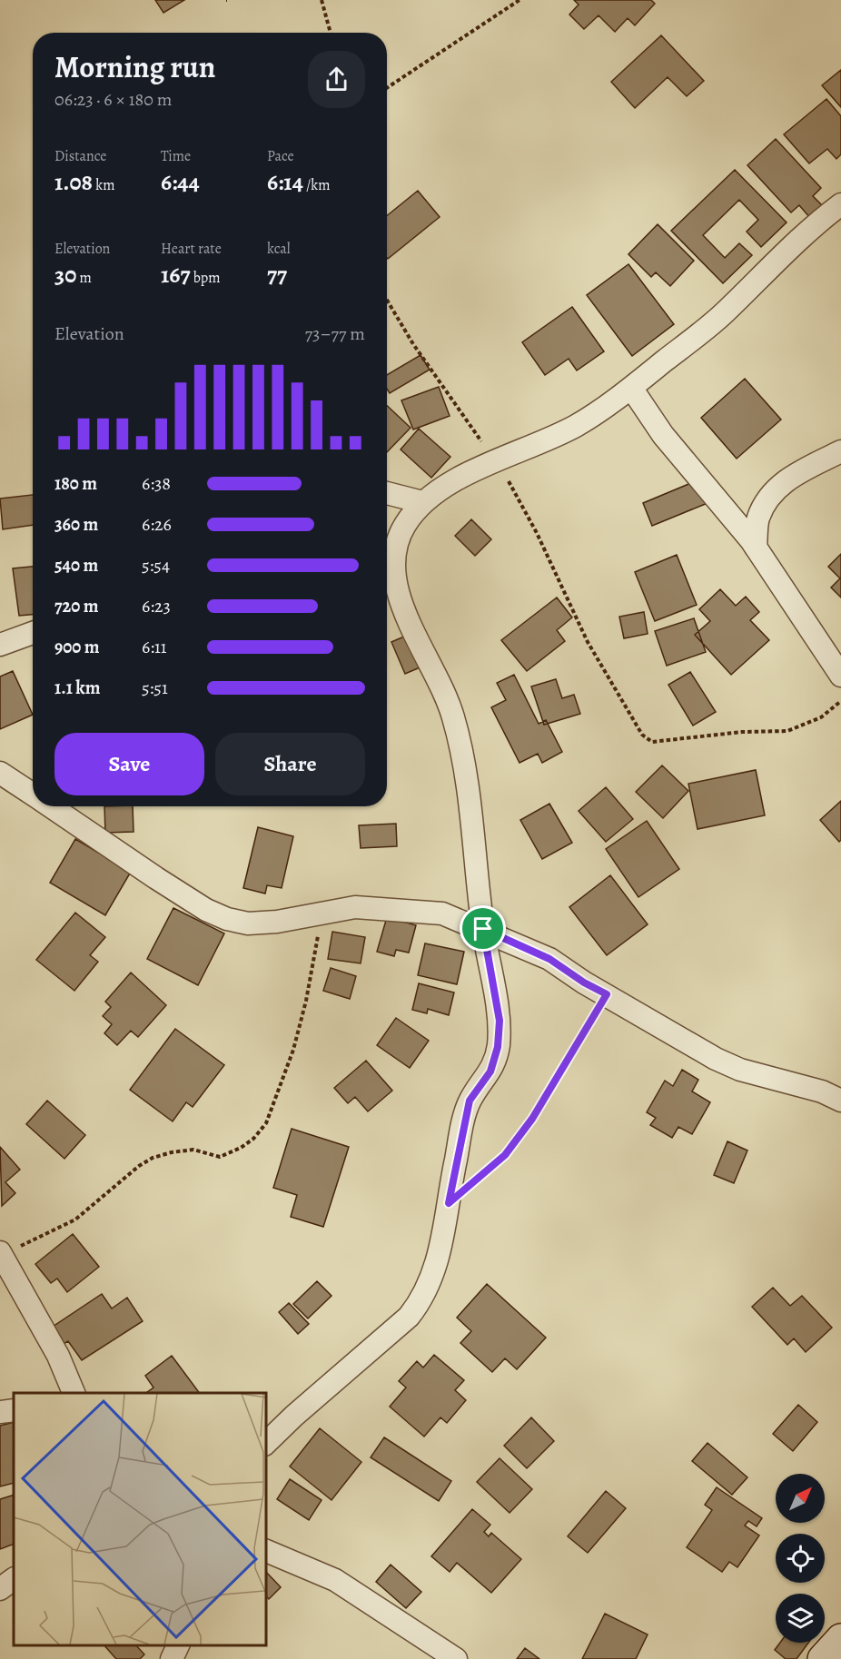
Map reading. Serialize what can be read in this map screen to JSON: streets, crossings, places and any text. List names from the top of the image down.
{
  "north": "top right",
  "page": {
    "heading": ["Morning run", "06:23 · 6 × 180 m"],
    "stats": [
      ["Distance", "1.08 km"],
      ["Time", "6:44"],
      ["Pace", "6:14 /km"],
      ["Elevation", "30 m"],
      ["Heart rate", "167 bpm"],
      ["kcal", "77"]
    ],
    "chart": ["Elevation", "73–77 m"],
    "list": [
      {
        "name": "180 m",
        "note": "6:38"
      },
      {
        "name": "360 m",
        "note": "6:26"
      },
      {
        "name": "540 m",
        "note": "5:54"
      },
      {
        "name": "720 m",
        "note": "6:23"
      },
      {
        "name": "900 m",
        "note": "6:11"
      },
      {
        "name": "1.1 km",
        "note": "5:51"
      }
    ],
    "buttons": ["Save", "Share"]
  }
}
